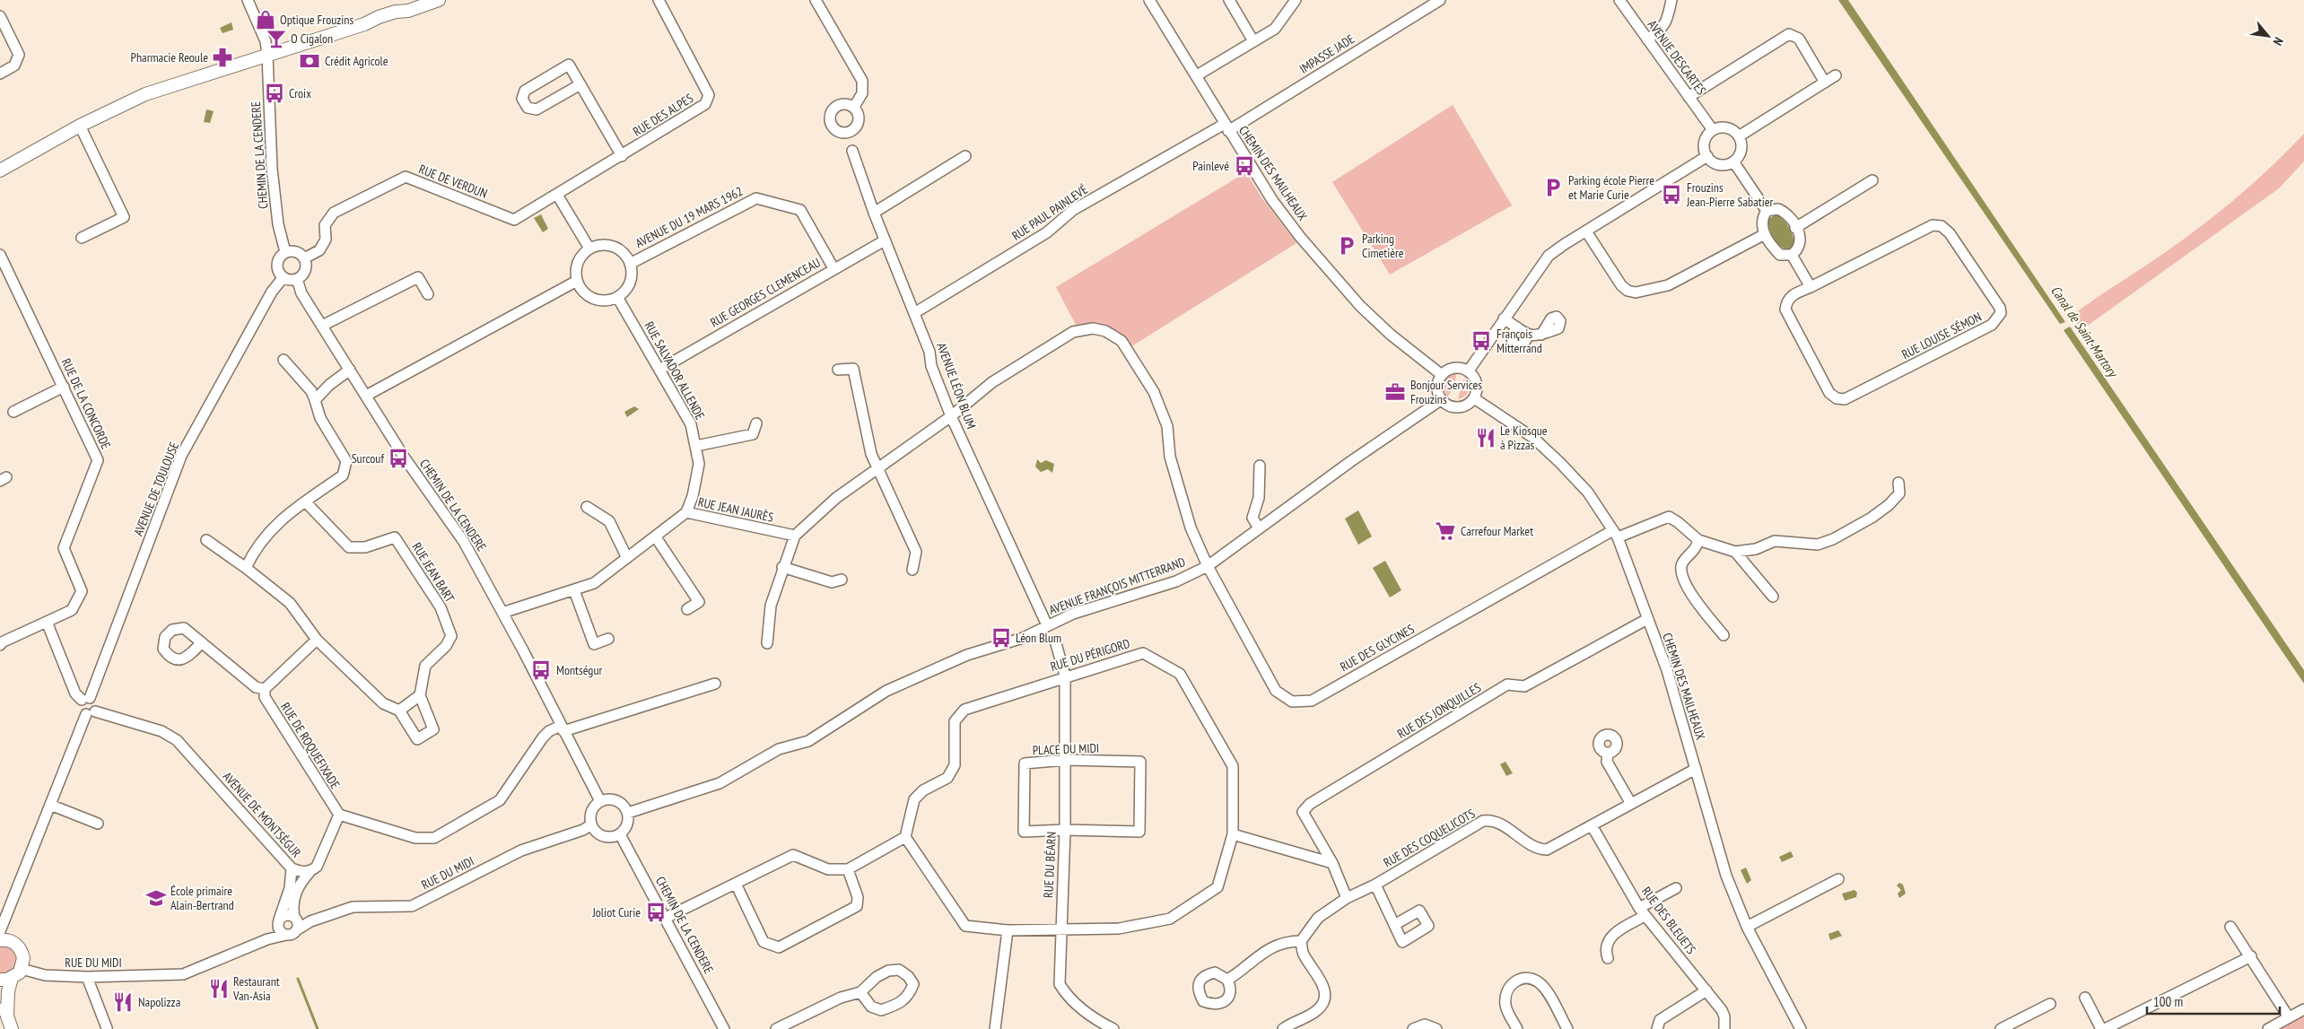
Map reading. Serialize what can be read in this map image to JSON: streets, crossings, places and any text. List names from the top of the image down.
{
  "streets": {
    "street": [
      "IMPASSE JADE",
      "AVENUE DESCARTES",
      "RUE DES ALPES",
      "CHEMIN DE LA CENDERE",
      "CHEMIN DES MAILHEAUX",
      "RUE DE VERDUN",
      "RUE PAUL PAINLEVÉ",
      "AVENUE DU 19 MARS 1962",
      "RUE GEORGES CLEMENCEAU",
      "RUE LOUISE SÉMON",
      "RUE SALVADOR ALLENDE",
      "AVENUE LÉON BLUM",
      "RUE DE LA CONCORDE",
      "AVENUE DE TOULOUSE",
      "RUE JEAN JAURÈS",
      "RUE JEAN BART",
      "AVENUE FRANÇOIS MITTERRAND",
      "RUE DES GLYCINES",
      "RUE DU PÉRIGORD",
      "RUE DES JONQUILLES",
      "RUE DE ROQUEFIXADE",
      "PLACE DU MIDI",
      "AVENUE DE MONTSÉGUR",
      "RUE DES COQUELICOTS",
      "RUE DU BÉARN",
      "RUE DU MIDI",
      "RUE DES BLEUETS"
    ]
  },
  "crossings": [
    ["IMPASSE JADE", "CHEMIN DES MAILHEAUX"],
    ["IMPASSE JADE", "RUE PAUL PAINLEVÉ"],
    ["RUE DES ALPES", "RUE DE VERDUN"],
    ["CHEMIN DE LA CENDERE", "RUE DE VERDUN"],
    ["CHEMIN DE LA CENDERE", "AVENUE DE TOULOUSE"],
    ["CHEMIN DE LA CENDERE", "RUE JEAN JAURÈS"],
    ["CHEMIN DE LA CENDERE", "AVENUE FRANÇOIS MITTERRAND"],
    ["CHEMIN DE LA CENDERE", "RUE DU MIDI"],
    ["CHEMIN DES MAILHEAUX", "RUE PAUL PAINLEVÉ"],
    ["CHEMIN DES MAILHEAUX", "AVENUE FRANÇOIS MITTERRAND"],
    ["CHEMIN DES MAILHEAUX", "RUE DES GLYCINES"],
    ["CHEMIN DES MAILHEAUX", "RUE DES JONQUILLES"],
    ["CHEMIN DES MAILHEAUX", "RUE DES COQUELICOTS"],
    ["RUE DE VERDUN", "AVENUE DE TOULOUSE"],
    ["RUE PAUL PAINLEVÉ", "AVENUE LÉON BLUM"],
    ["AVENUE DU 19 MARS 1962", "RUE GEORGES CLEMENCEAU"],
    ["AVENUE DU 19 MARS 1962", "RUE SALVADOR ALLENDE"],
    ["RUE GEORGES CLEMENCEAU", "RUE SALVADOR ALLENDE"],
    ["RUE GEORGES CLEMENCEAU", "AVENUE LÉON BLUM"],
    ["RUE SALVADOR ALLENDE", "RUE JEAN JAURÈS"],
    ["AVENUE LÉON BLUM", "AVENUE FRANÇOIS MITTERRAND"],
    ["AVENUE LÉON BLUM", "RUE DES GLYCINES"],
    ["AVENUE FRANÇOIS MITTERRAND", "RUE DES GLYCINES"],
    ["AVENUE FRANÇOIS MITTERRAND", "RUE DU MIDI"],
    ["RUE DU PÉRIGORD", "RUE DU BÉARN"],
    ["PLACE DU MIDI", "RUE DU BÉARN"],
    ["RUE DES COQUELICOTS", "RUE DES BLEUETS"]
  ],
  "water": ["Canal de Saint-Martory"],
  "places": {
    "shop": ["Optique Frouzins"],
    "bar": ["O Cigalon"],
    "pharmacy": ["Pharmacie Reoule"],
    "bank": ["Crédit Agricole"],
    "bus stop": [
      "Croix",
      "Painlevé",
      "Frouzins Jean-Pierre Sabatier",
      "François Mitterrand",
      "Surcouf",
      "Léon Blum",
      "Montségur",
      "Joliot Curie"
    ],
    "parking": ["Parking école Pierre et Marie Curie", "Parking Cimetière"],
    "office": ["Bonjour Services Frouzins"],
    "restaurant": ["Le Kiosque à Pizzas", "Restaurant Van-Asia", "Napolizza"],
    "supermarket": ["Carrefour Market"],
    "school or university": ["École primaire Alain-Bertrand"]
  },
  "scale_bar": "100 m",
  "north": "bottom right"
}
